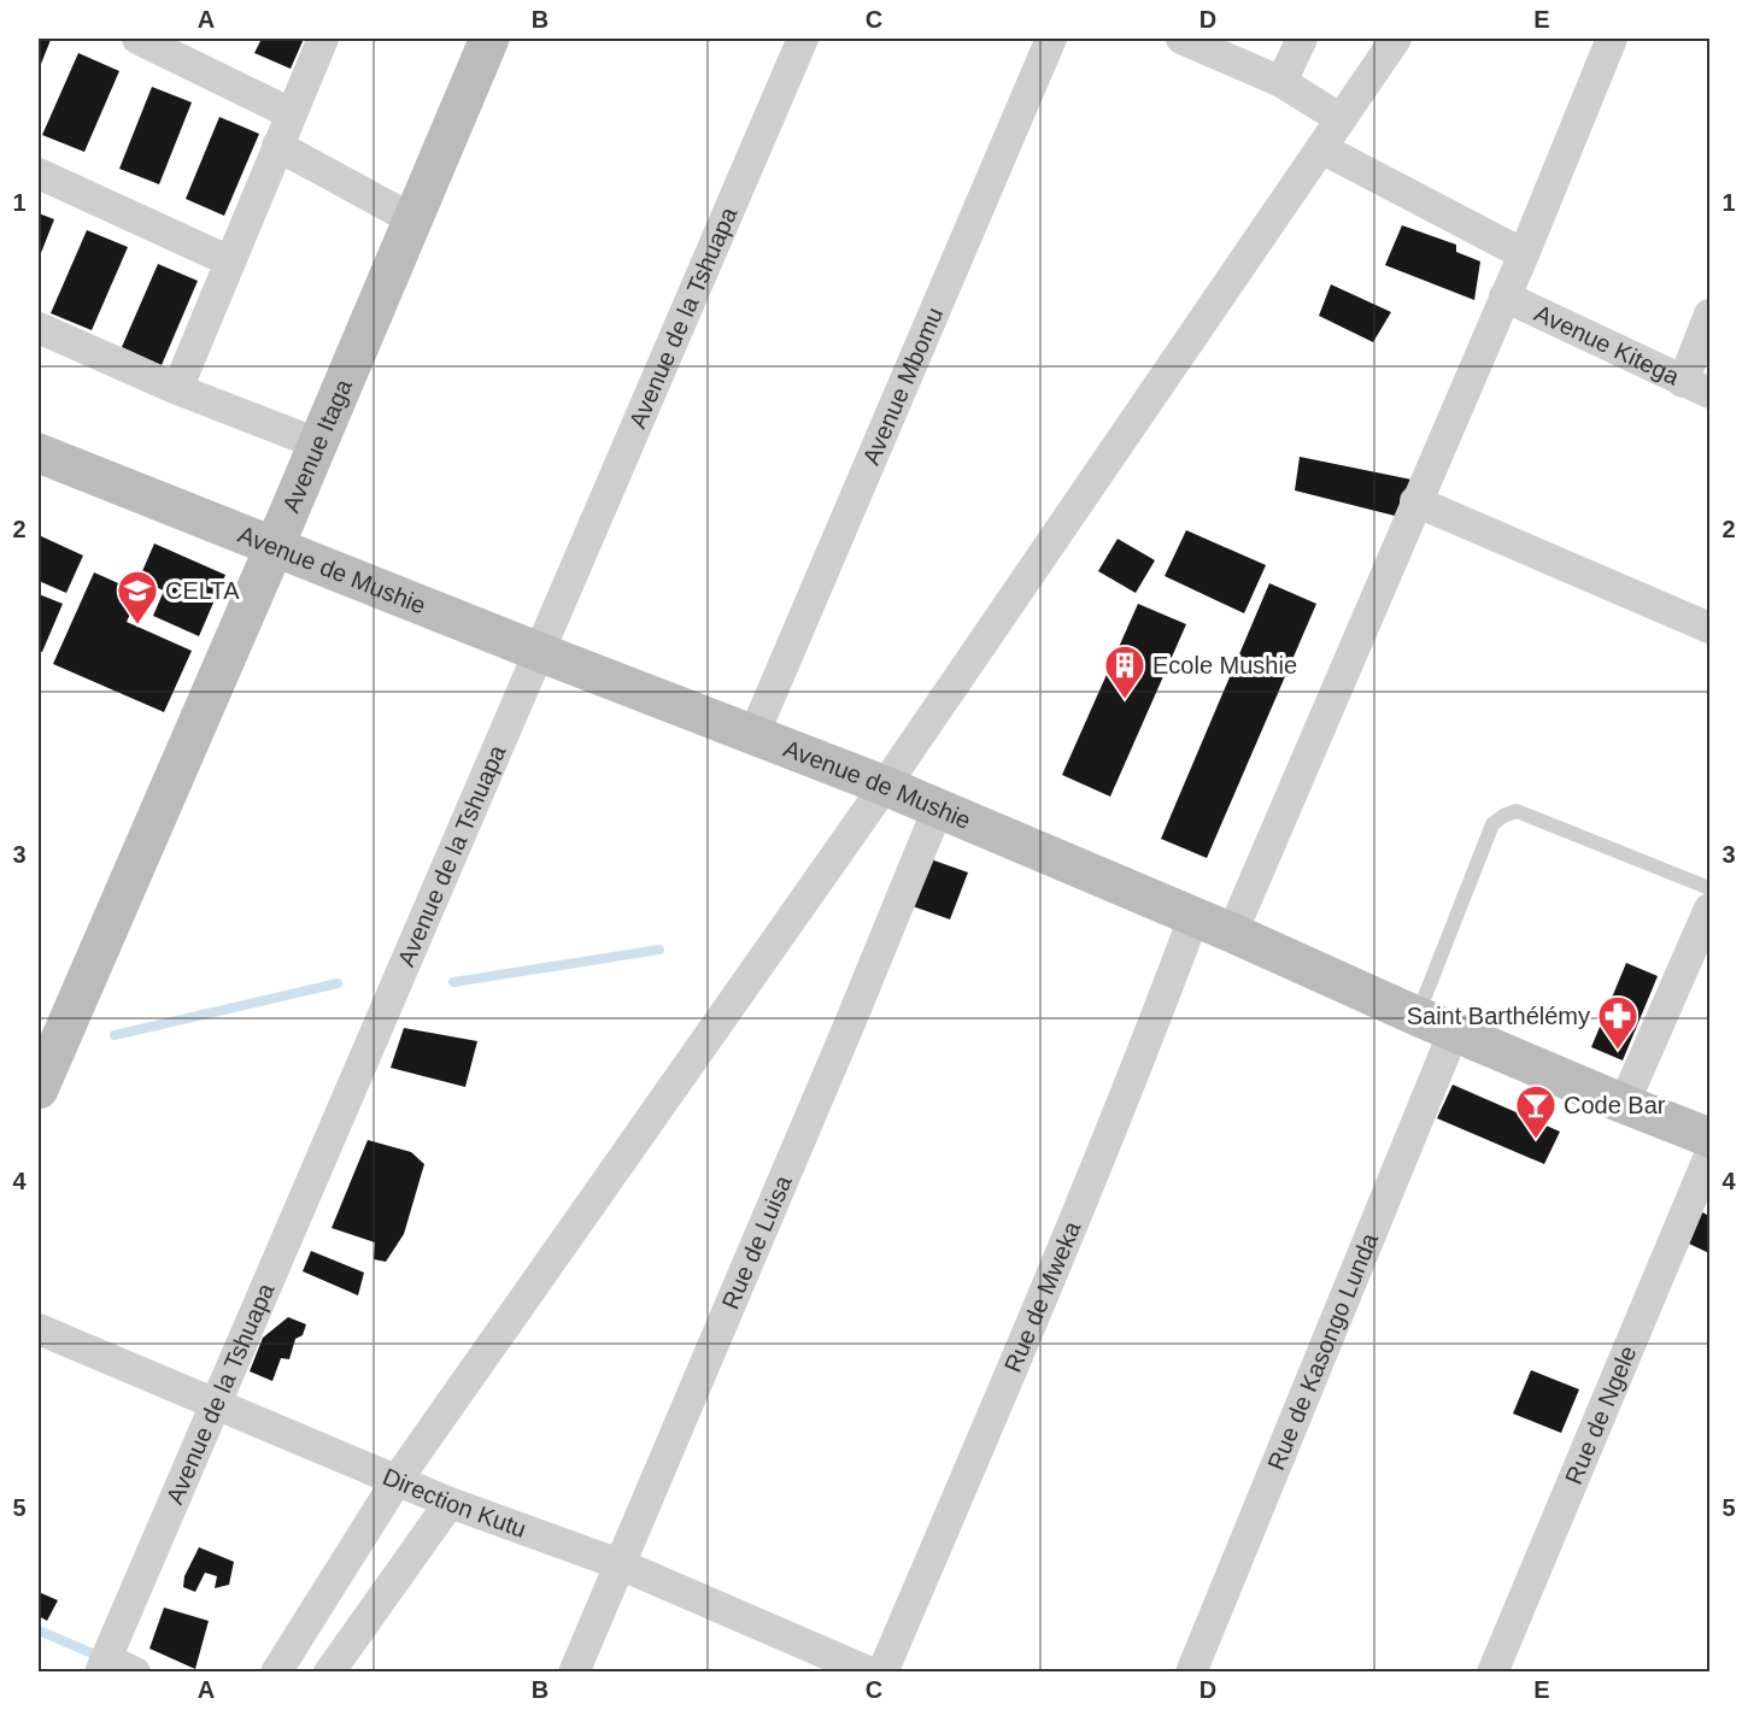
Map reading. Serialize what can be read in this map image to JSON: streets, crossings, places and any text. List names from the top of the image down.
{
  "streets": {
    "street": [
      "Avenue de la Tshuapa",
      "Avenue Kitega",
      "Avenue Mbomu",
      "Avenue Itaga",
      "Avenue de Mushie",
      "Rue de Luisa",
      "Rue de Mweka",
      "Rue de Kasongo Lunda",
      "Rue de Ngele",
      "Direction Kutu"
    ]
  },
  "crossings": [
    ["Avenue de la Tshuapa", "Avenue de Mushie"],
    ["Avenue de la Tshuapa", "Direction Kutu"],
    ["Avenue Mbomu", "Avenue de Mushie"],
    ["Avenue Itaga", "Avenue de Mushie"],
    ["Avenue de Mushie", "Rue de Luisa"],
    ["Avenue de Mushie", "Rue de Mweka"],
    ["Avenue de Mushie", "Rue de Kasongo Lunda"],
    ["Rue de Luisa", "Direction Kutu"]
  ],
  "places": {
    "school or university": ["CELTA"],
    "building": ["Ecole Mushie"],
    "pharmacy": ["Saint Barthélémy"],
    "bar": ["Code Bar"]
  },
  "grid": {
    "columns": [
      "A",
      "B",
      "C",
      "D",
      "E"
    ],
    "rows": [
      "1",
      "2",
      "3",
      "4",
      "5"
    ]
  }
}
